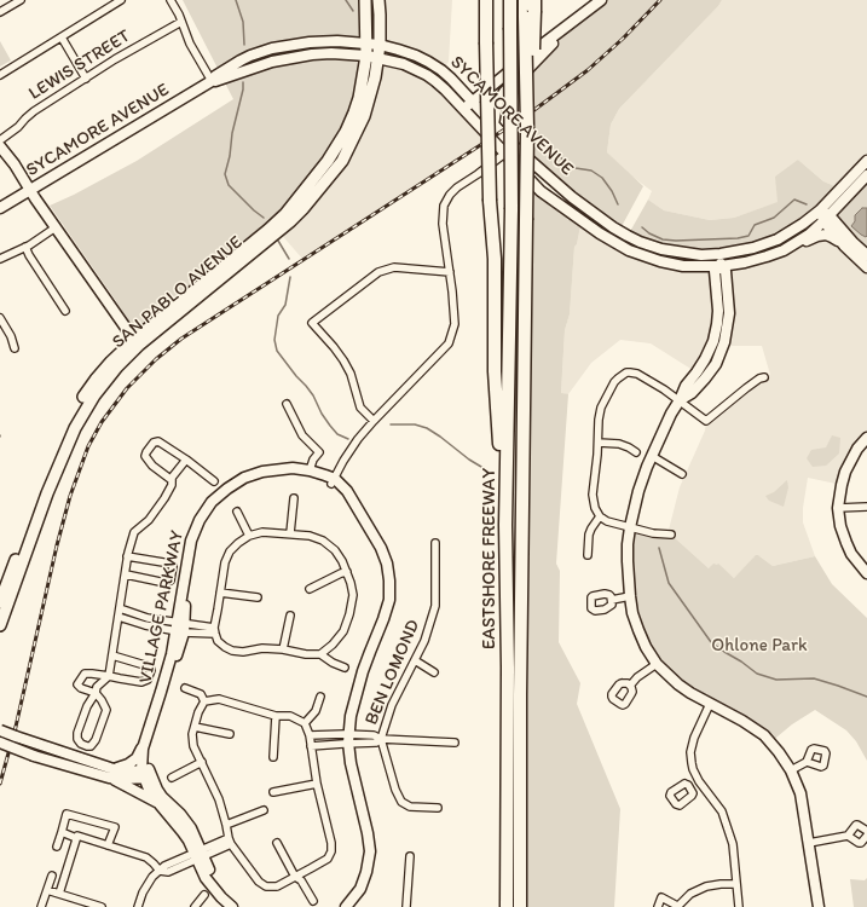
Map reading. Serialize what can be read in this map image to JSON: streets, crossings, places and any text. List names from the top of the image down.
{
  "streets": {
    "highway": ["EASTSHORE FREEWAY"],
    "main road": ["SAN PABLO AVENUE"],
    "street": [
      "LEWIS STREET",
      "SYCAMORE AVENUE",
      "VILLAGE PARKWAY",
      "BEN LOMOND"
    ]
  },
  "crossings": [
    ["SYCAMORE AVENUE", "SAN PABLO AVENUE"]
  ],
  "parks": ["Ohlone Park"]
}
